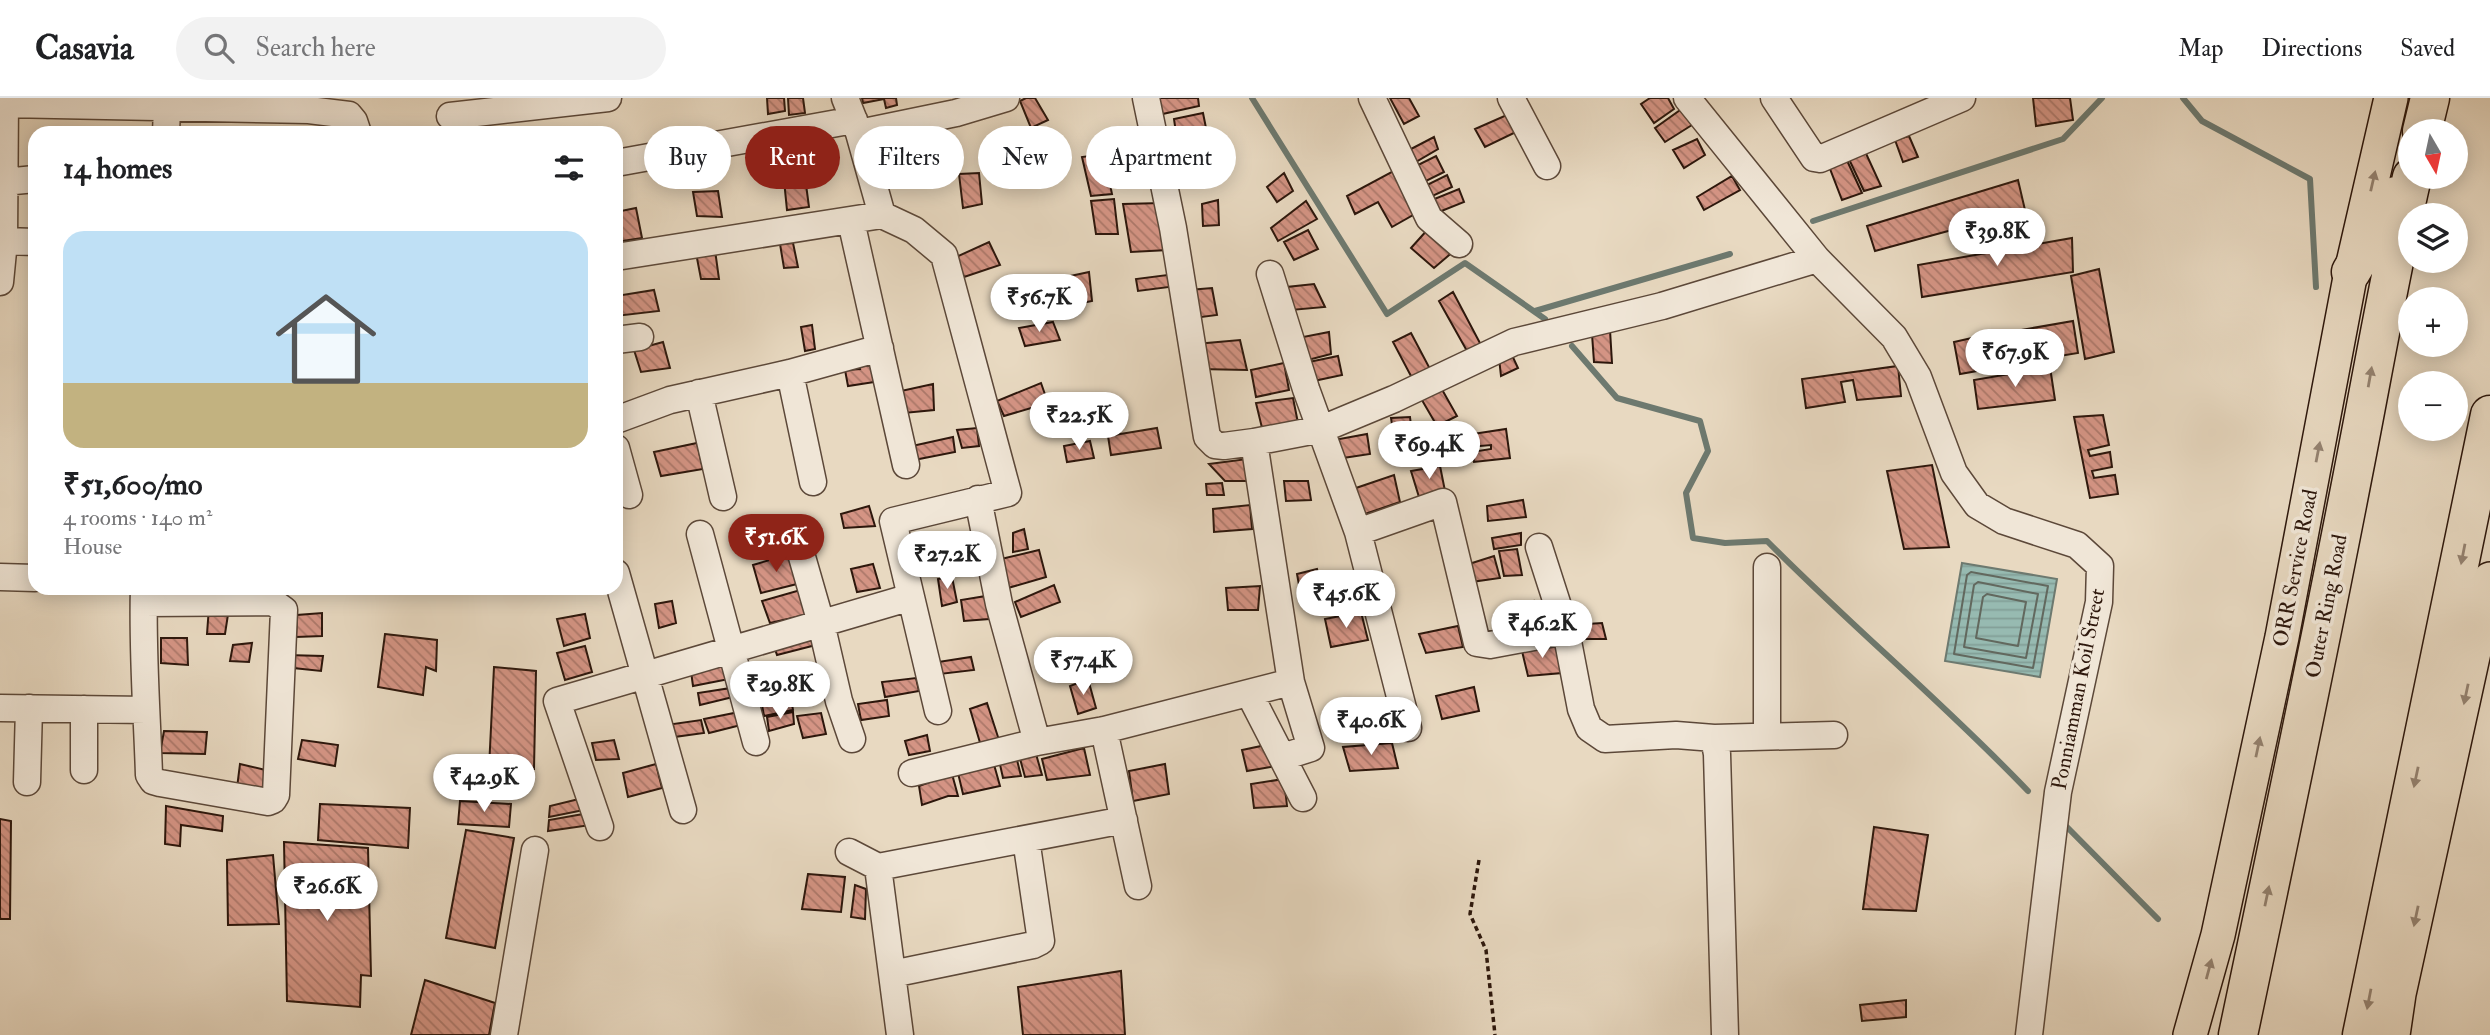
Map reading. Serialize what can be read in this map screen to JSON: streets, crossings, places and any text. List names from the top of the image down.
{
  "streets": {
    "highway": ["Outer Ring Road"],
    "main road": ["ORR Service Road"],
    "street": ["Ponniamman Koil Street"]
  },
  "north": "bottom",
  "page": {
    "header": "Casavia",
    "search": "Search here",
    "nav": ["Map", "Directions", "Saved"],
    "map_buttons": ["+", "−"],
    "chip": [
      "Buy",
      "Rent",
      "Filters",
      "New",
      "Apartment"
    ],
    "heading": "14 homes",
    "price": [
      "₹39.8K",
      "₹56.7K",
      "₹67.9K",
      "₹22.5K",
      "₹69.4K",
      "₹51.6K",
      "₹27.2K",
      "₹45.6K",
      "₹46.2K",
      "₹57.4K",
      "₹29.8K",
      "₹40.6K",
      "₹42.9K",
      "₹26.6K"
    ],
    "list": [
      {
        "name": "₹51,600/mo",
        "note": "4 rooms · 140 m² · House"
      }
    ]
  }
}
